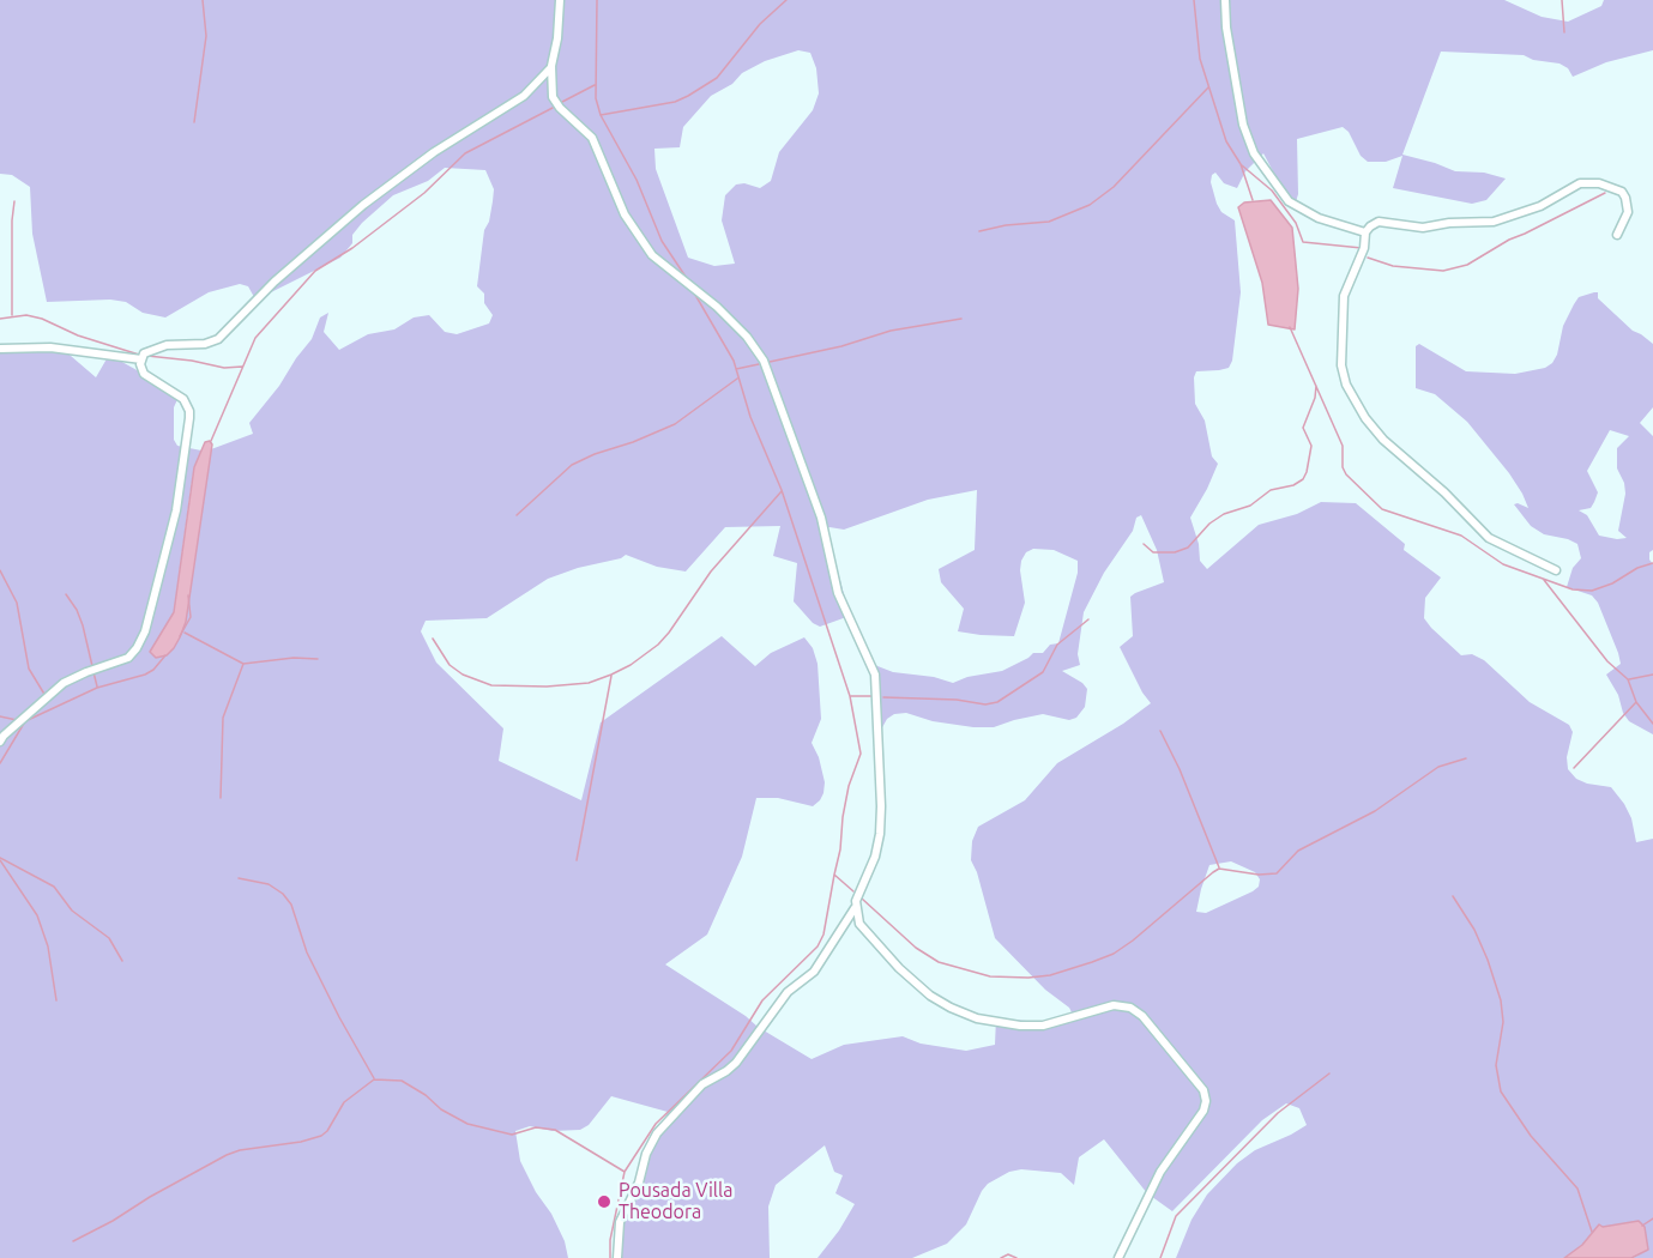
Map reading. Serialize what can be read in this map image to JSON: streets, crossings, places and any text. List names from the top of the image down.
{
  "places": ["Pousada Villa Theodora"]
}
